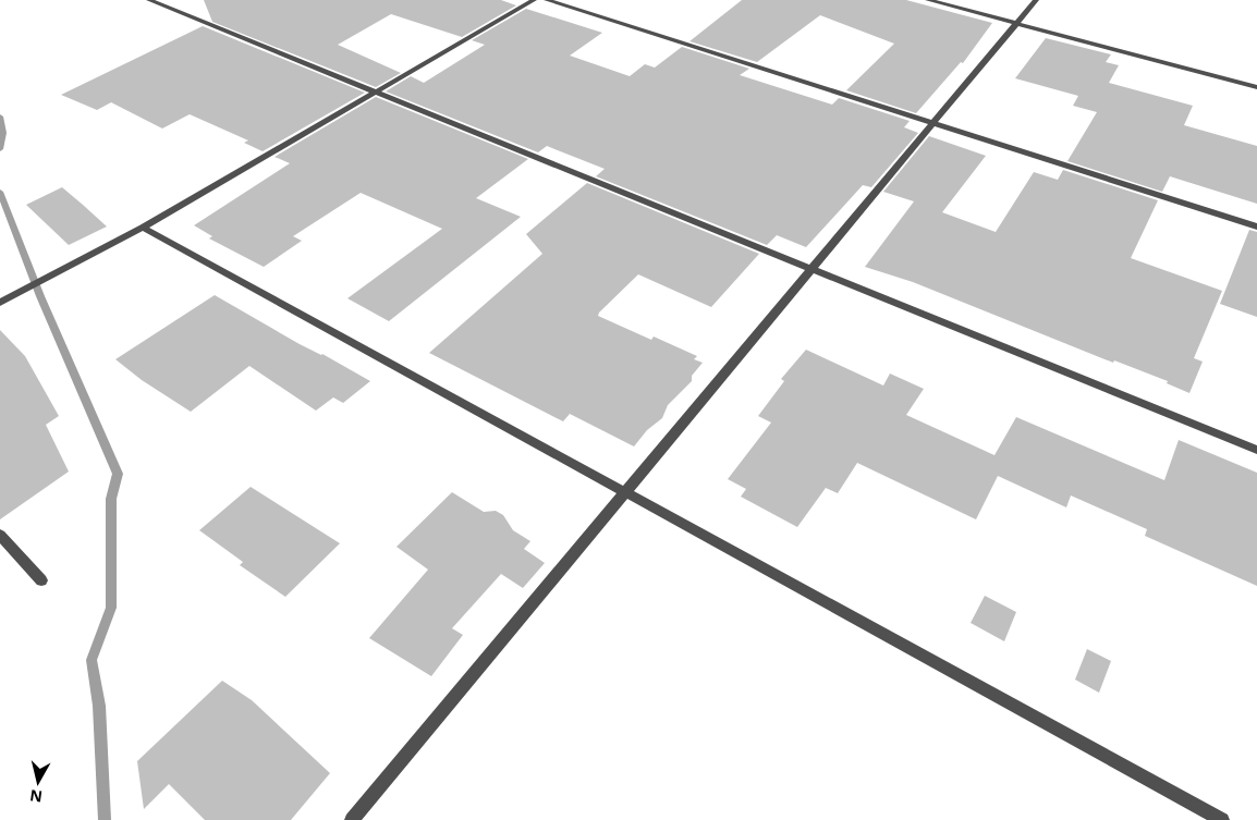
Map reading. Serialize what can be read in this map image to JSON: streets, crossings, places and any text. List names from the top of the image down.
{
  "north": "bottom"
}
